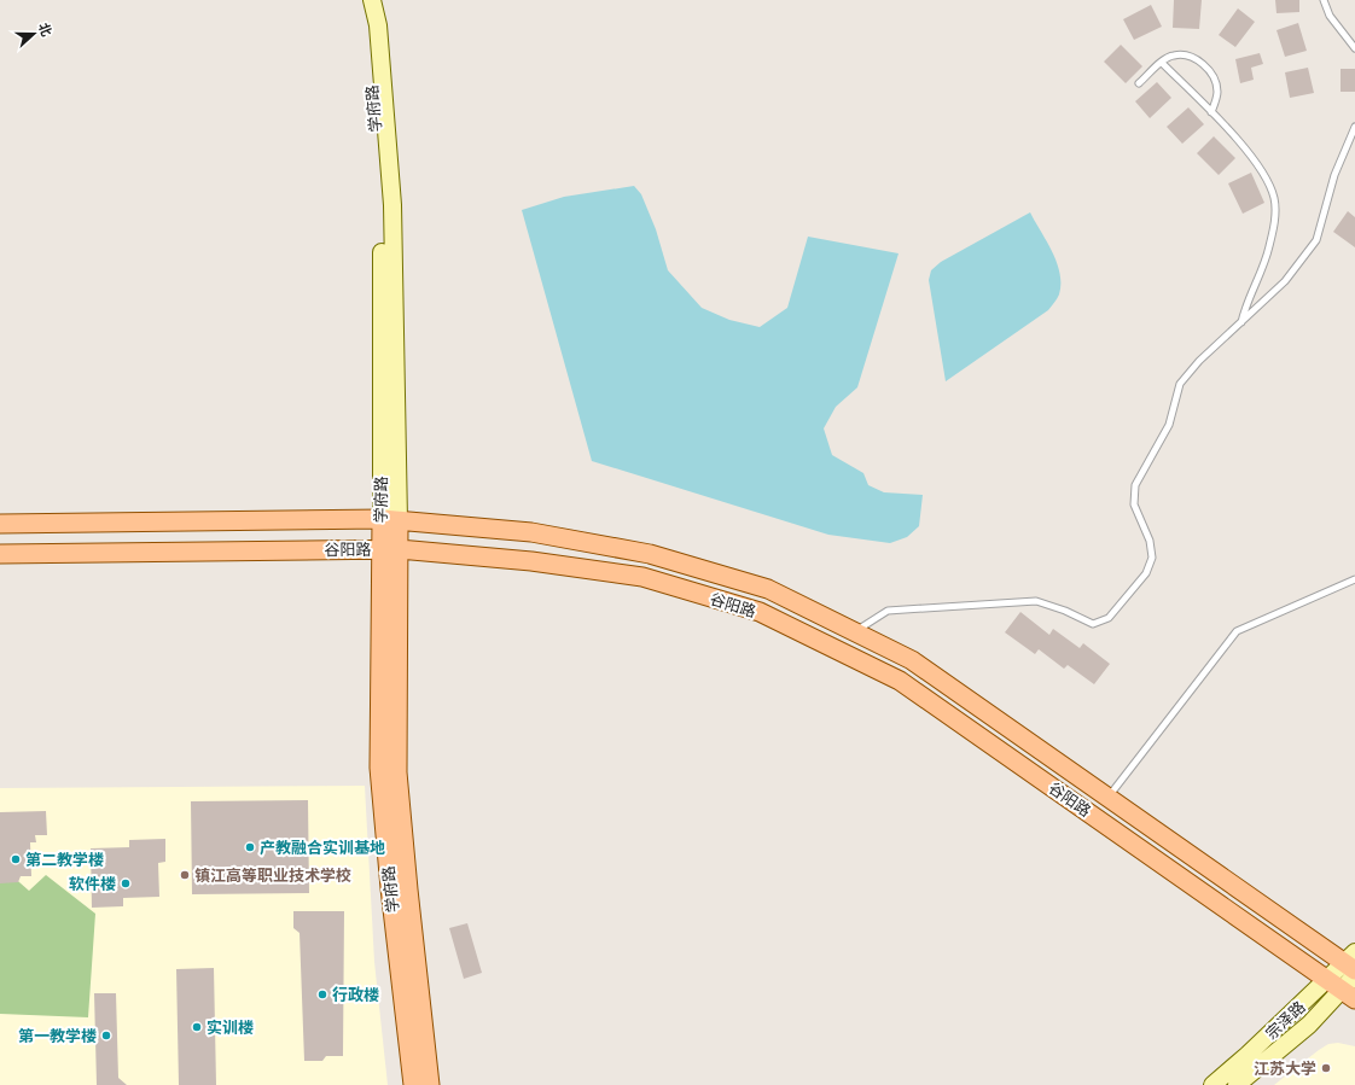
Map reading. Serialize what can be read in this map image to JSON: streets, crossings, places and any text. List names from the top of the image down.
{
  "streets": {
    "main road": ["学府路", "谷阳路", "宗泽路"]
  },
  "crossings": [
    ["学府路", "谷阳路"],
    ["谷阳路", "宗泽路"]
  ],
  "places": [
    "产教融合实训基地",
    "第二教学楼",
    "镇江高等职业技术学校",
    "软件楼",
    "行政楼",
    "实训楼",
    "第一教学楼",
    "江苏大学"
  ],
  "north": "right"
}
